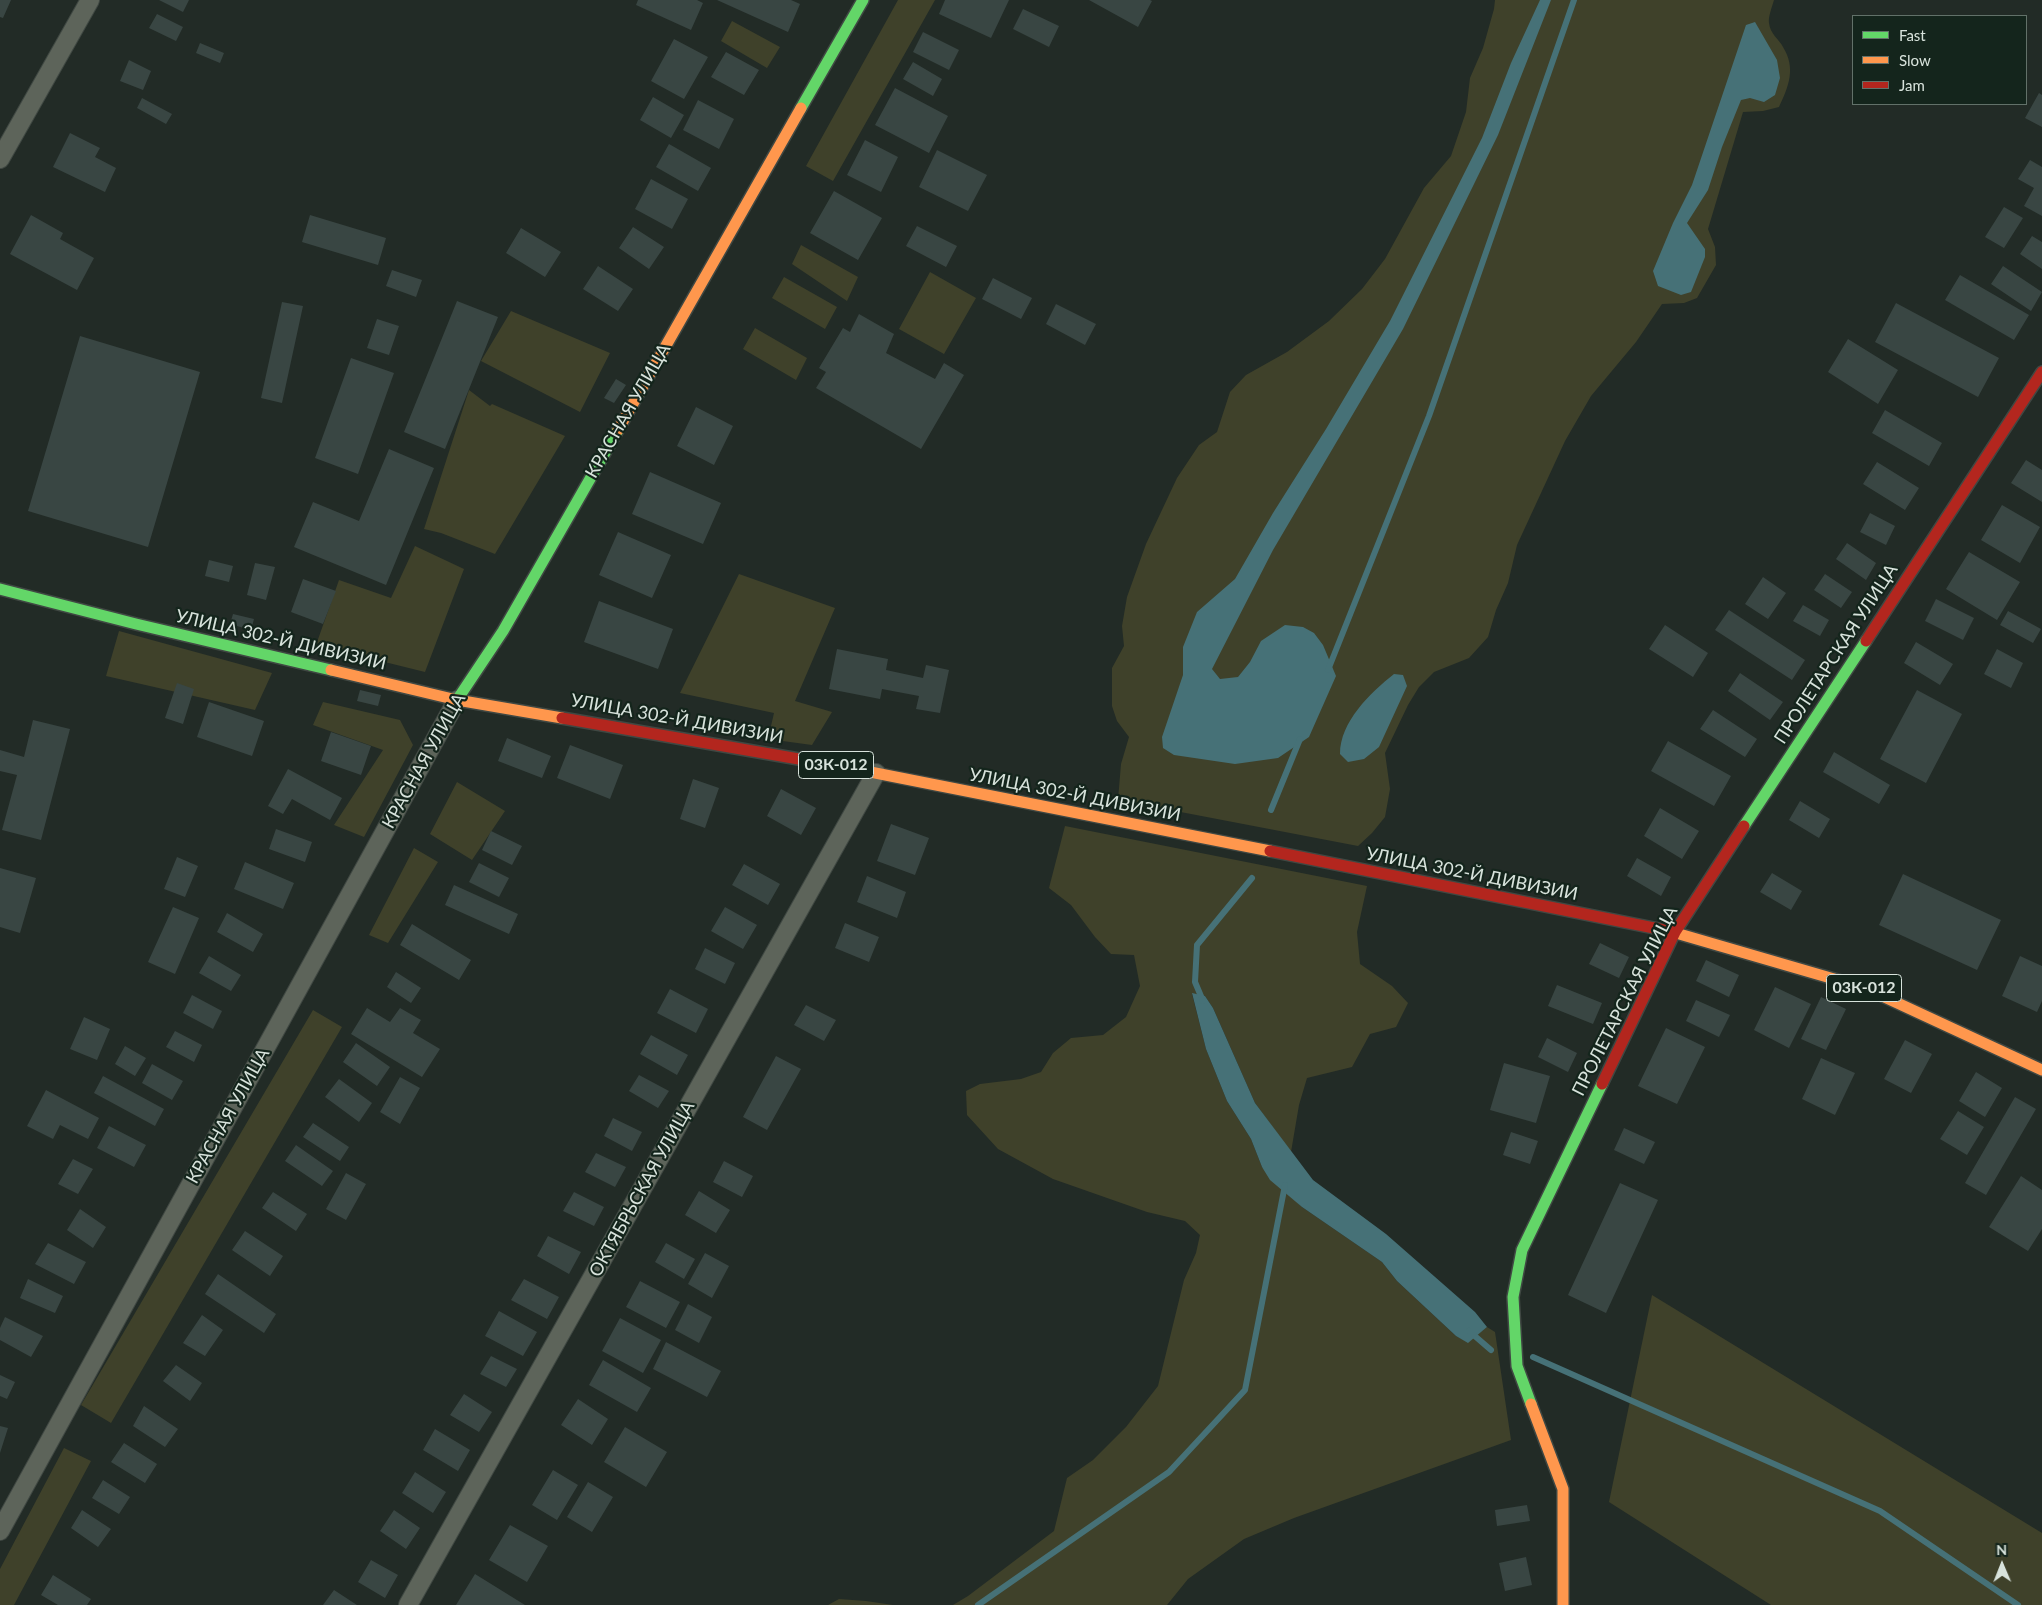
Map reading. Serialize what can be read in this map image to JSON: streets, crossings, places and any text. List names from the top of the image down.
{
  "streets": {
    "street": [
      "КРАСНАЯ УЛИЦА",
      "УЛИЦА 302-Й ДИВИЗИИ",
      "ПРОЛЕТАРСКАЯ УЛИЦА",
      "03К-012",
      "ОКТЯБРЬСКАЯ УЛИЦА"
    ]
  },
  "crossings": [
    ["КРАСНАЯ УЛИЦА", "УЛИЦА 302-Й ДИВИЗИИ"],
    ["УЛИЦА 302-Й ДИВИЗИИ", "ПРОЛЕТАРСКАЯ УЛИЦА"],
    ["УЛИЦА 302-Й ДИВИЗИИ", "03К-012"],
    ["УЛИЦА 302-Й ДИВИЗИИ", "ОКТЯБРЬСКАЯ УЛИЦА"],
    ["ПРОЛЕТАРСКАЯ УЛИЦА", "03К-012"]
  ],
  "legend": ["Fast", "Slow", "Jam"],
  "north": "top"
}
